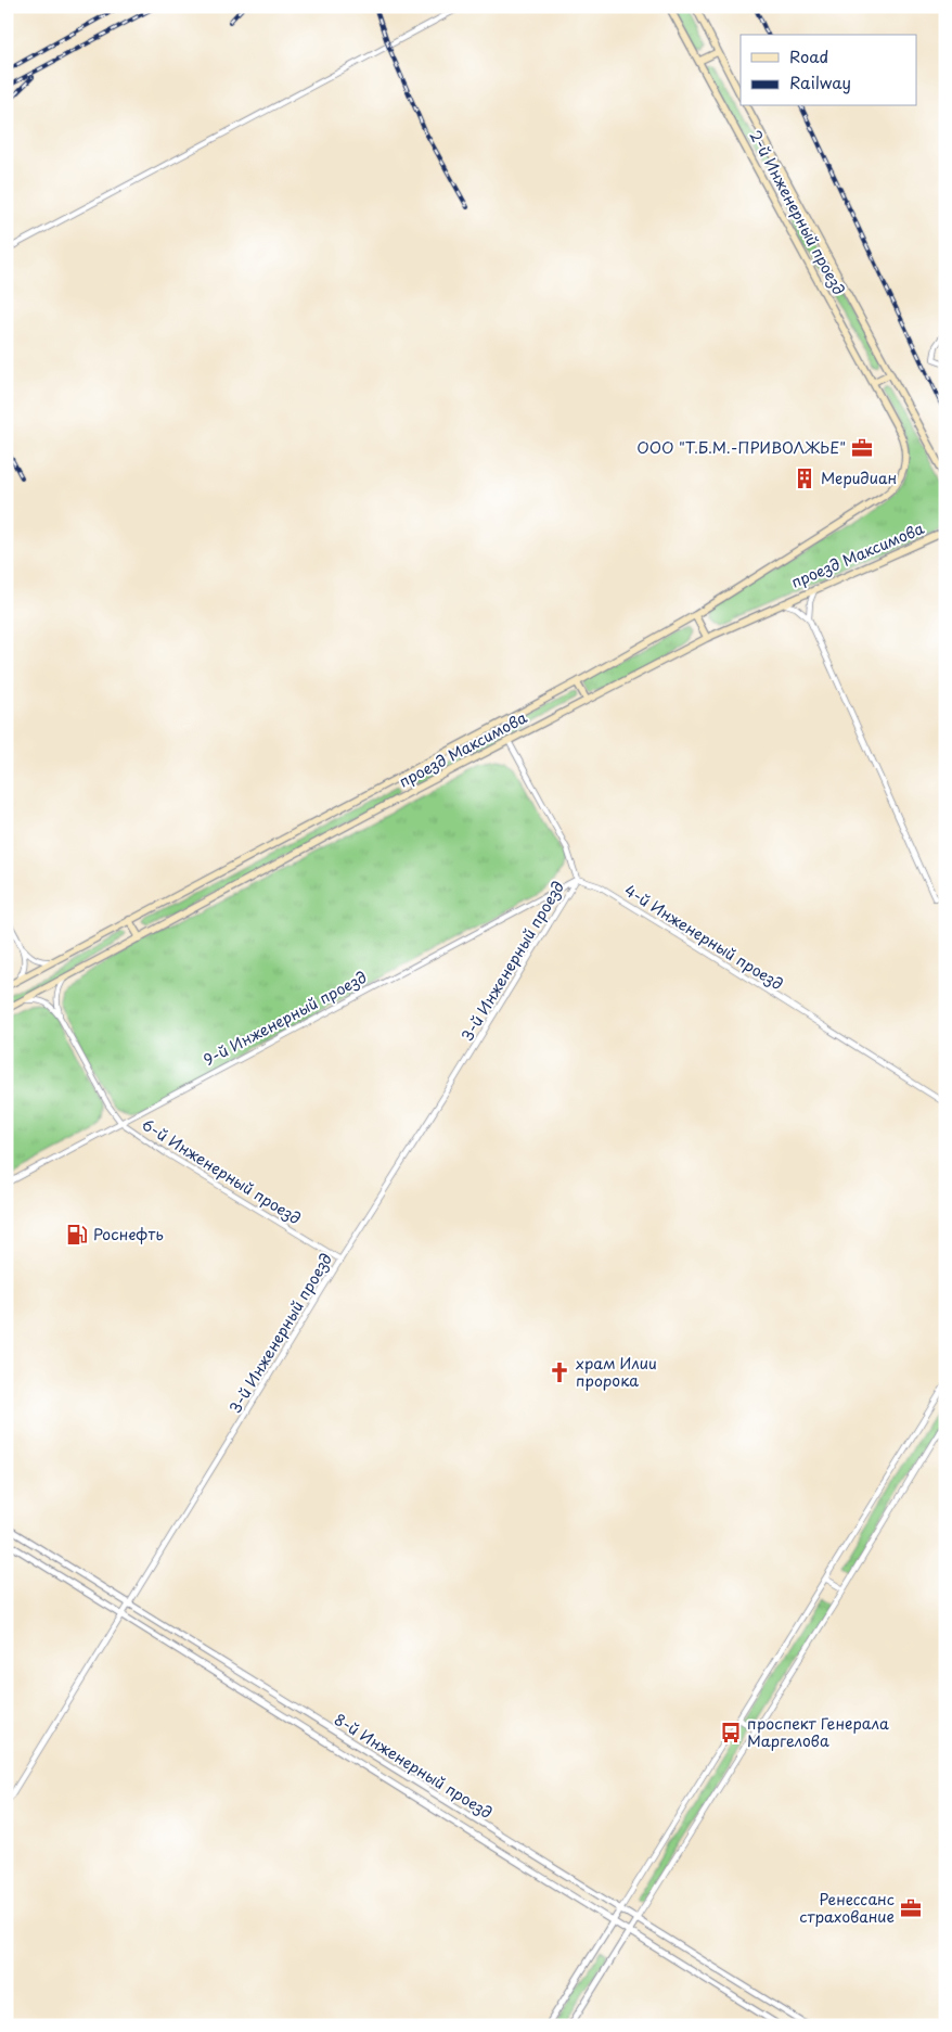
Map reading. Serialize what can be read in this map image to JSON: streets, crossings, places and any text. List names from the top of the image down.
{
  "streets": {
    "main road": ["2-й Инженерный проезд", "проезд Максимова"],
    "street": [
      "4-й Инженерный проезд",
      "3-й Инженерный проезд",
      "9-й Инженерный проезд",
      "6-й Инженерный проезд",
      "8-й Инженерный проезд"
    ]
  },
  "crossings": [
    ["2-й Инженерный проезд", "проезд Максимова"],
    ["проезд Максимова", "6-й Инженерный проезд"],
    ["4-й Инженерный проезд", "3-й Инженерный проезд"],
    ["4-й Инженерный проезд", "9-й Инженерный проезд"],
    ["3-й Инженерный проезд", "9-й Инженерный проезд"],
    ["3-й Инженерный проезд", "6-й Инженерный проезд"],
    ["3-й Инженерный проезд", "8-й Инженерный проезд"],
    ["9-й Инженерный проезд", "6-й Инженерный проезд"]
  ],
  "places": {
    "office": ["ООО \"Т.Б.М.-ПРИВОЛЖЬЕ\"", "Ренессанс страхование"],
    "building": ["Меридиан"],
    "fuel station": ["Роснефть"],
    "church": ["храм Илии пророка"],
    "bus stop": ["проспект Генерала Маргелова"]
  },
  "legend": ["Road", "Railway"]
}
